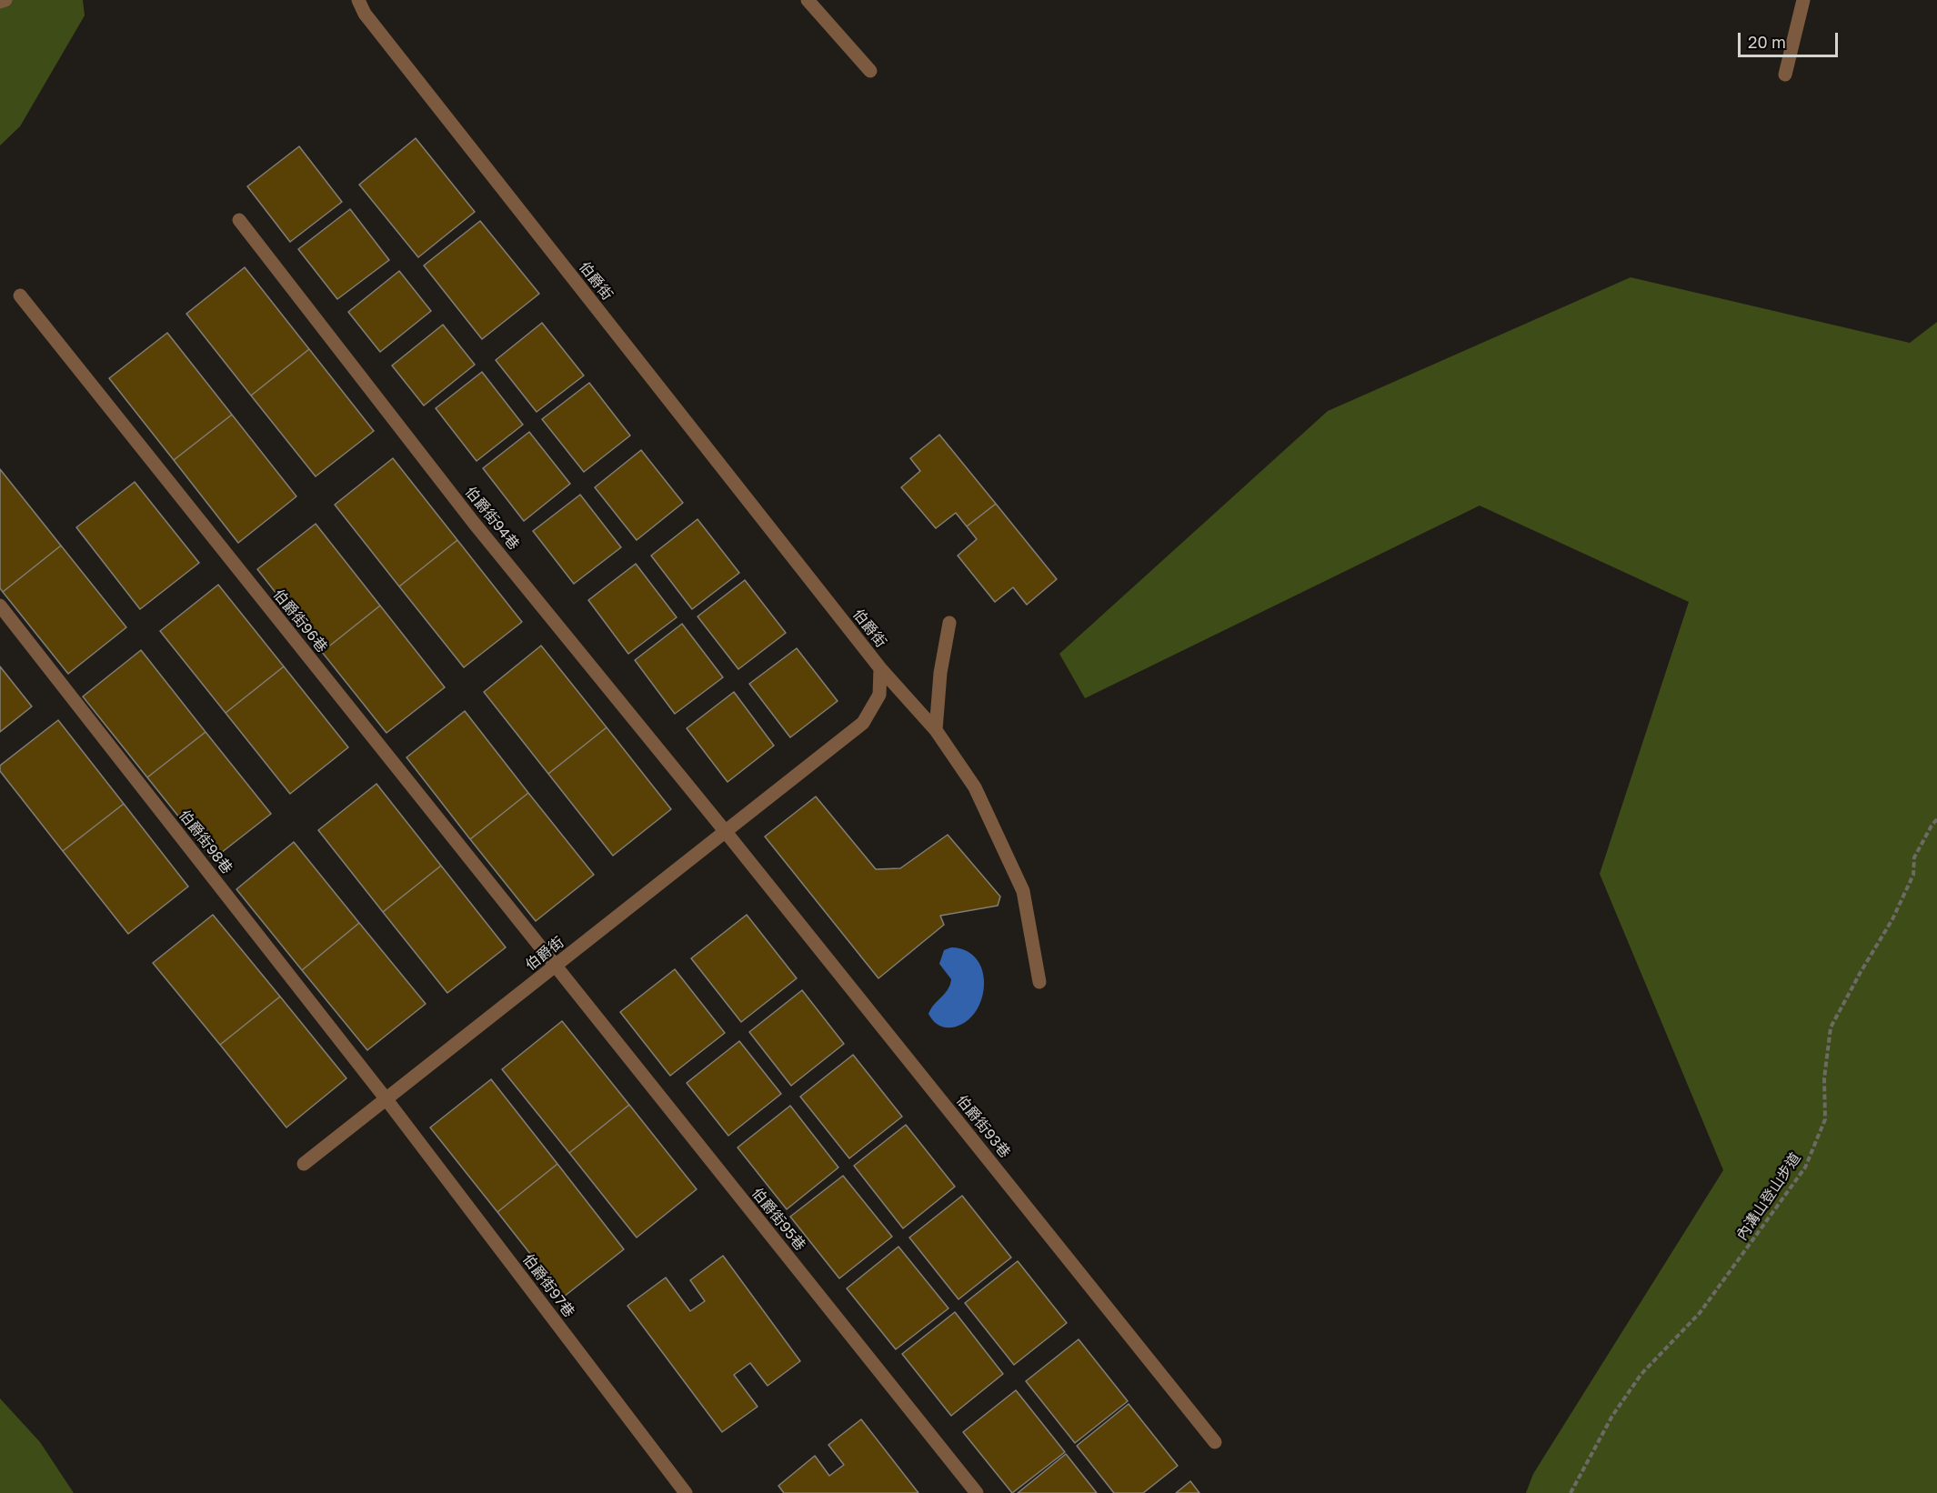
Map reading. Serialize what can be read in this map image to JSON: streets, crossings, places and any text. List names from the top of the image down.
{
  "streets": {
    "street": [
      "伯爵街",
      "伯爵街94巷",
      "伯爵街96巷",
      "伯爵街98巷",
      "伯爵街93巷",
      "伯爵街95巷",
      "伯爵街97巷"
    ],
    "path": ["內溝山登山步道"]
  },
  "crossings": [
    ["伯爵街", "伯爵街94巷"],
    ["伯爵街", "伯爵街96巷"],
    ["伯爵街", "伯爵街98巷"],
    ["伯爵街", "伯爵街93巷"],
    ["伯爵街", "伯爵街95巷"],
    ["伯爵街", "伯爵街97巷"],
    ["伯爵街94巷", "伯爵街93巷"],
    ["伯爵街96巷", "伯爵街95巷"],
    ["伯爵街98巷", "伯爵街97巷"]
  ],
  "scale_bar": "20 m"
}
